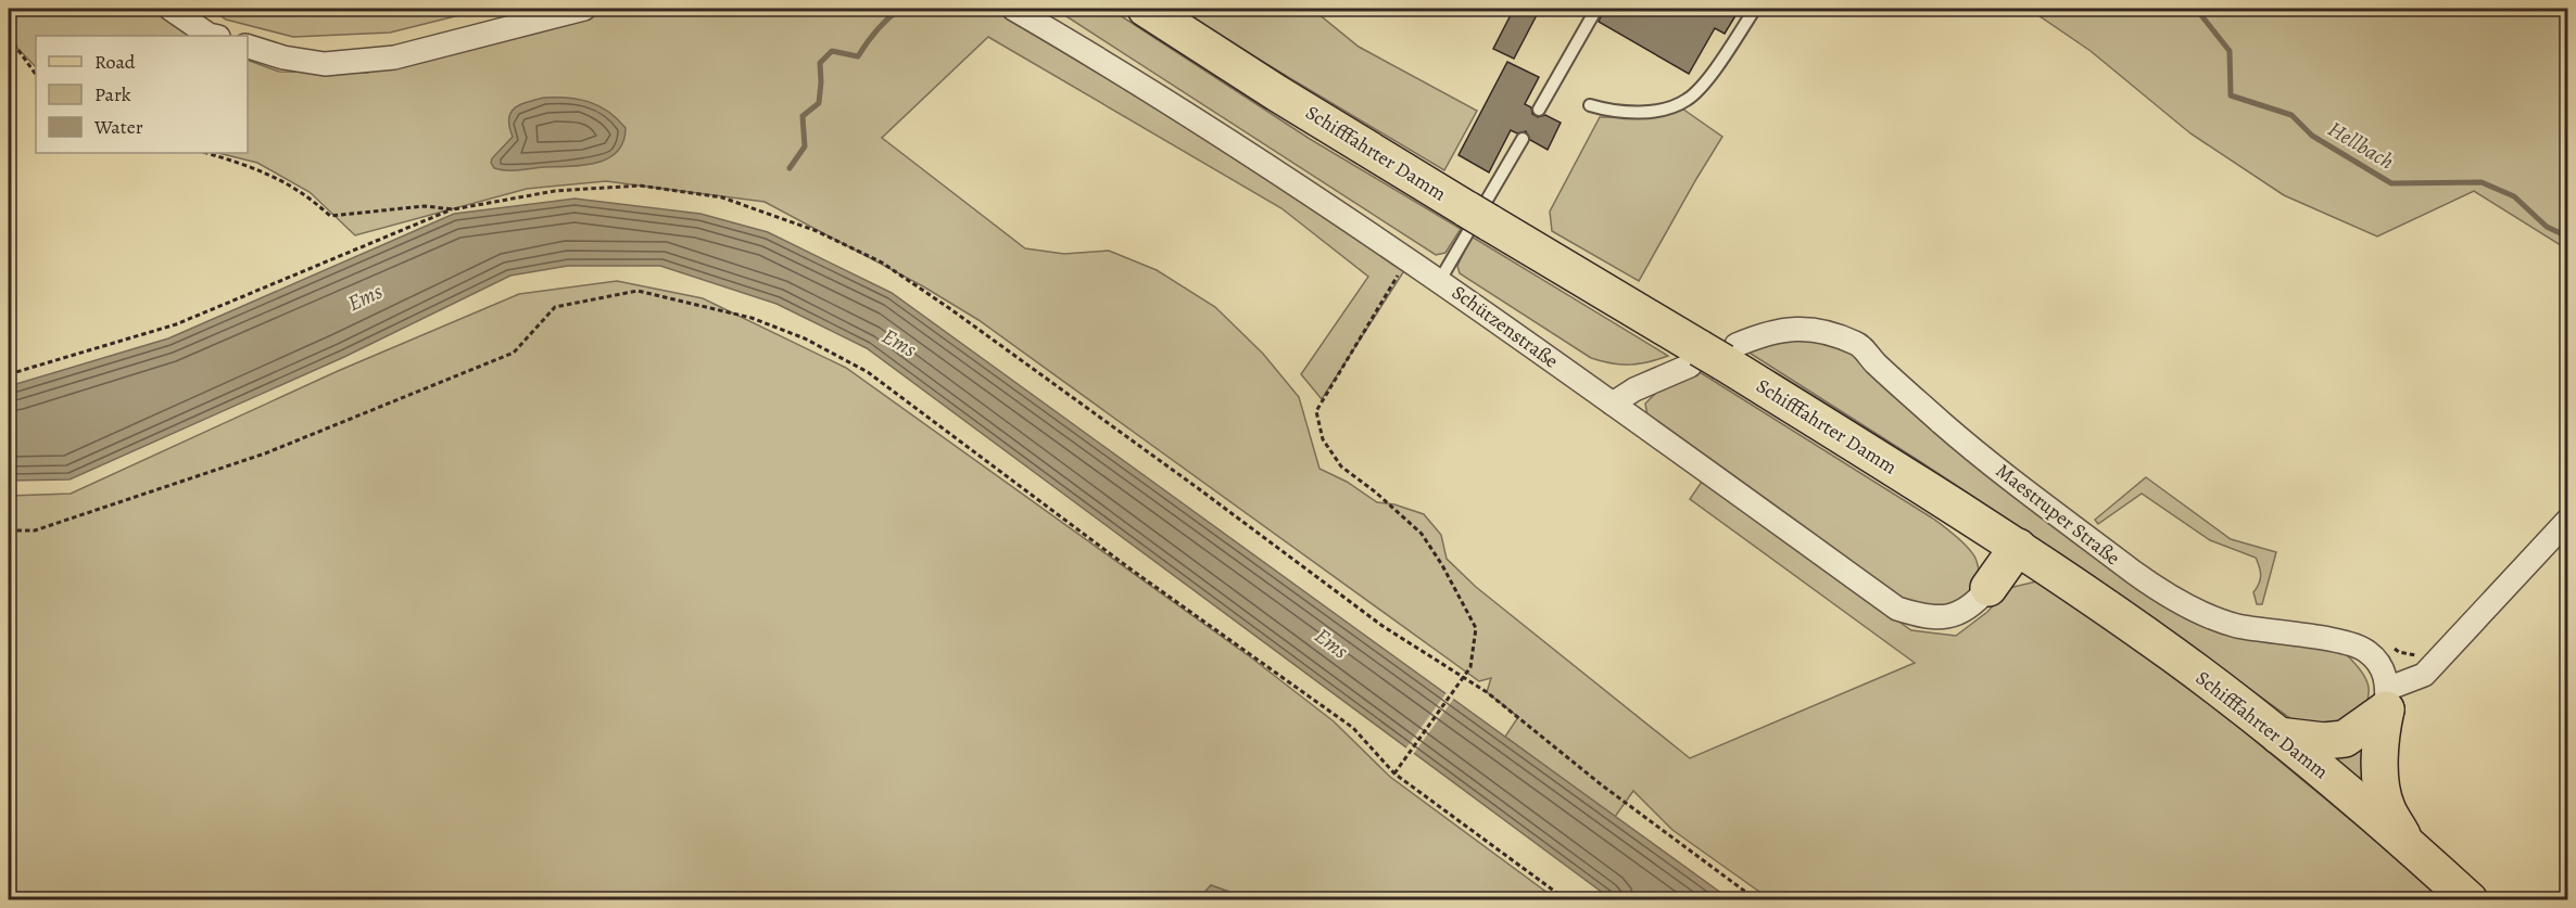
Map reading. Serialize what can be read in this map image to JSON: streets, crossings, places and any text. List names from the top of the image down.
{
  "streets": {
    "main road": ["Schifffahrter Damm"],
    "street": ["Schützenstraße", "Maestruper Straße"]
  },
  "crossings": [
    ["Schifffahrter Damm", "Maestruper Straße"],
    ["Schützenstraße", "Maestruper Straße"]
  ],
  "water": ["Hellbach", "Ems"],
  "legend": ["Road", "Park", "Water"]
}
